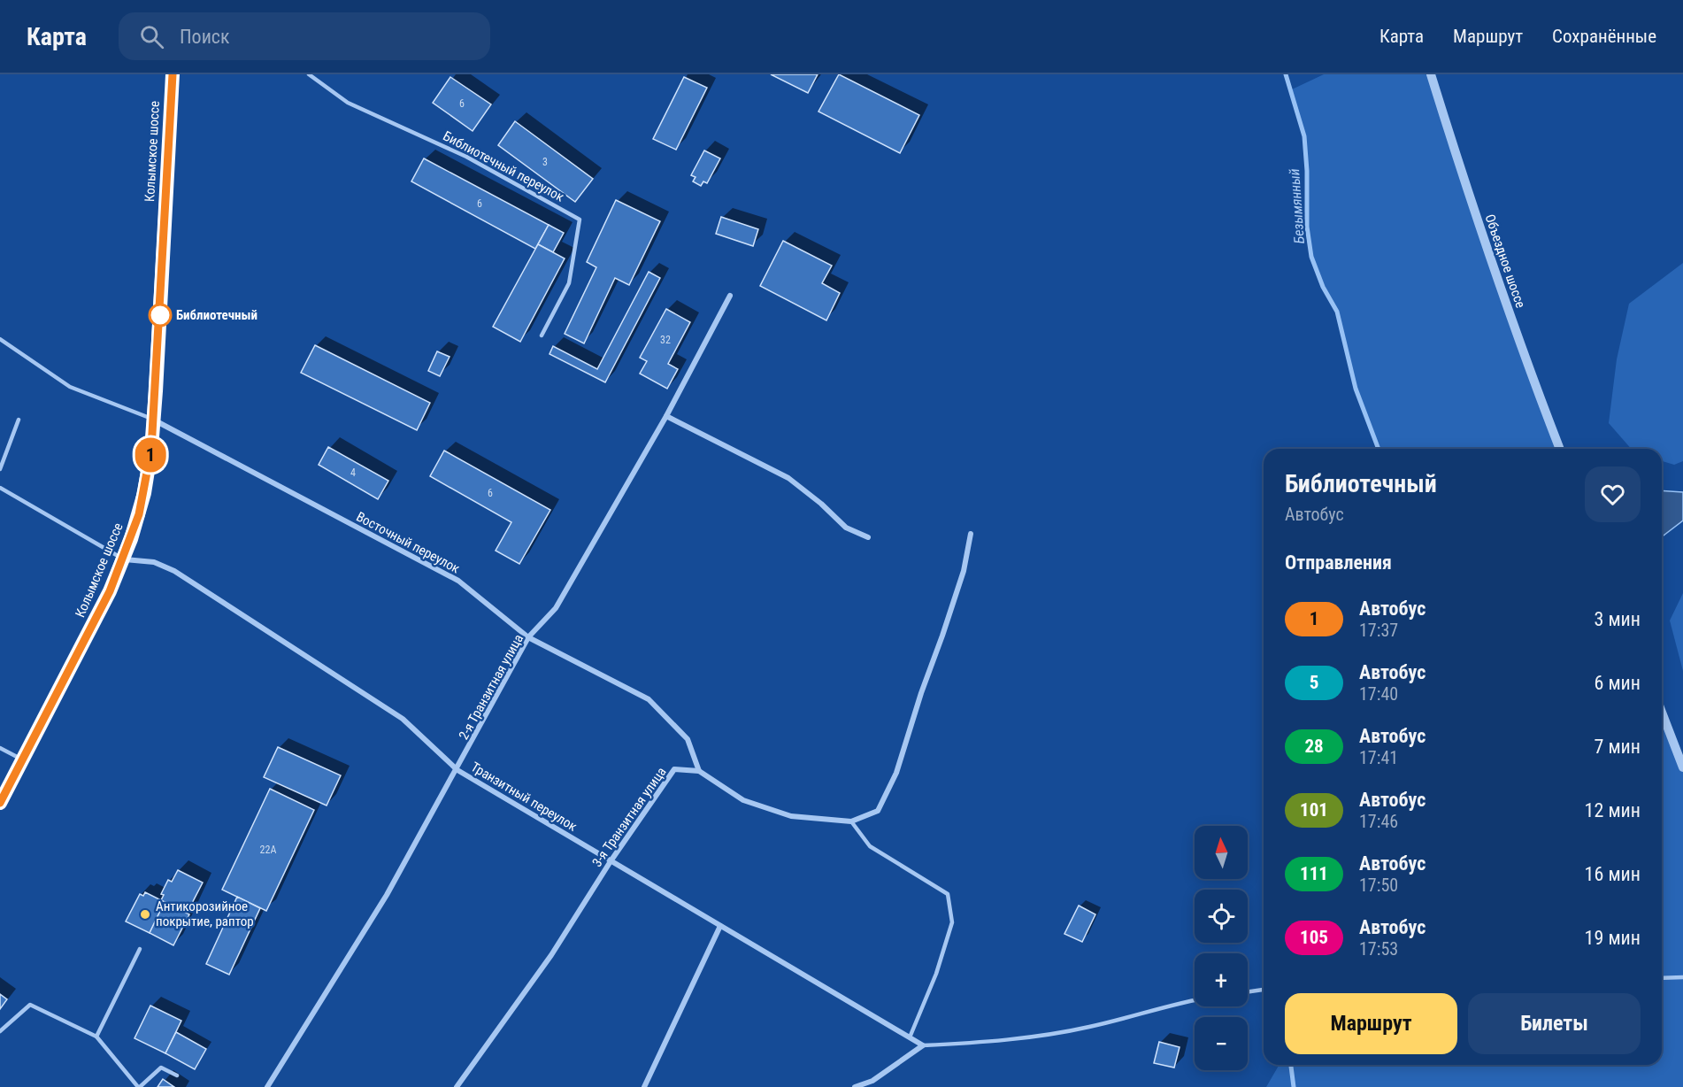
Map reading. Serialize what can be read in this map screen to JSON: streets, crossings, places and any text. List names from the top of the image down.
{
  "streets": {
    "highway": ["Колымское шоссе"],
    "street": [
      "Объездное шоссе",
      "Восточный переулок",
      "2-я Транзитная улица",
      "Транзитный переулок",
      "3-я Транзитная улица"
    ],
    "lane": ["Библиотечный переулок"]
  },
  "crossings": [
    ["Колымское шоссе", "Восточный переулок"],
    ["Колымское шоссе", "Транзитный переулок"],
    ["Восточный переулок", "2-я Транзитная улица"],
    ["Восточный переулок", "3-я Транзитная улица"],
    ["2-я Транзитная улица", "Транзитный переулок"],
    ["Транзитный переулок", "3-я Транзитная улица"]
  ],
  "water": ["Безымянный"],
  "places": ["Библиотечный", "Антикорозийное покрытие, раптор"],
  "lines": ["bus line 1"],
  "house_numbers": [
    "6",
    "3",
    "6",
    "32",
    "4",
    "6",
    "22А"
  ],
  "north": "top",
  "page": {
    "header": "Карта",
    "search": "Поиск",
    "nav": ["Карта", "Маршрут", "Сохранённые"],
    "on_map": "1",
    "heading": [
      ["Библиотечный", "Автобус"],
      "Отправления"
    ],
    "list": [
      {
        "mark": "1",
        "name": "Автобус",
        "note": "17:37",
        "value": "3 мин"
      },
      {
        "mark": "5",
        "name": "Автобус",
        "note": "17:40",
        "value": "6 мин"
      },
      {
        "mark": "28",
        "name": "Автобус",
        "note": "17:41",
        "value": "7 мин"
      },
      {
        "mark": "101",
        "name": "Автобус",
        "note": "17:46",
        "value": "12 мин"
      },
      {
        "mark": "111",
        "name": "Автобус",
        "note": "17:50",
        "value": "16 мин"
      },
      {
        "mark": "105",
        "name": "Автобус",
        "note": "17:53",
        "value": "19 мин"
      }
    ],
    "map_buttons": ["+", "−"],
    "buttons": ["Маршрут", "Билеты"]
  }
}
